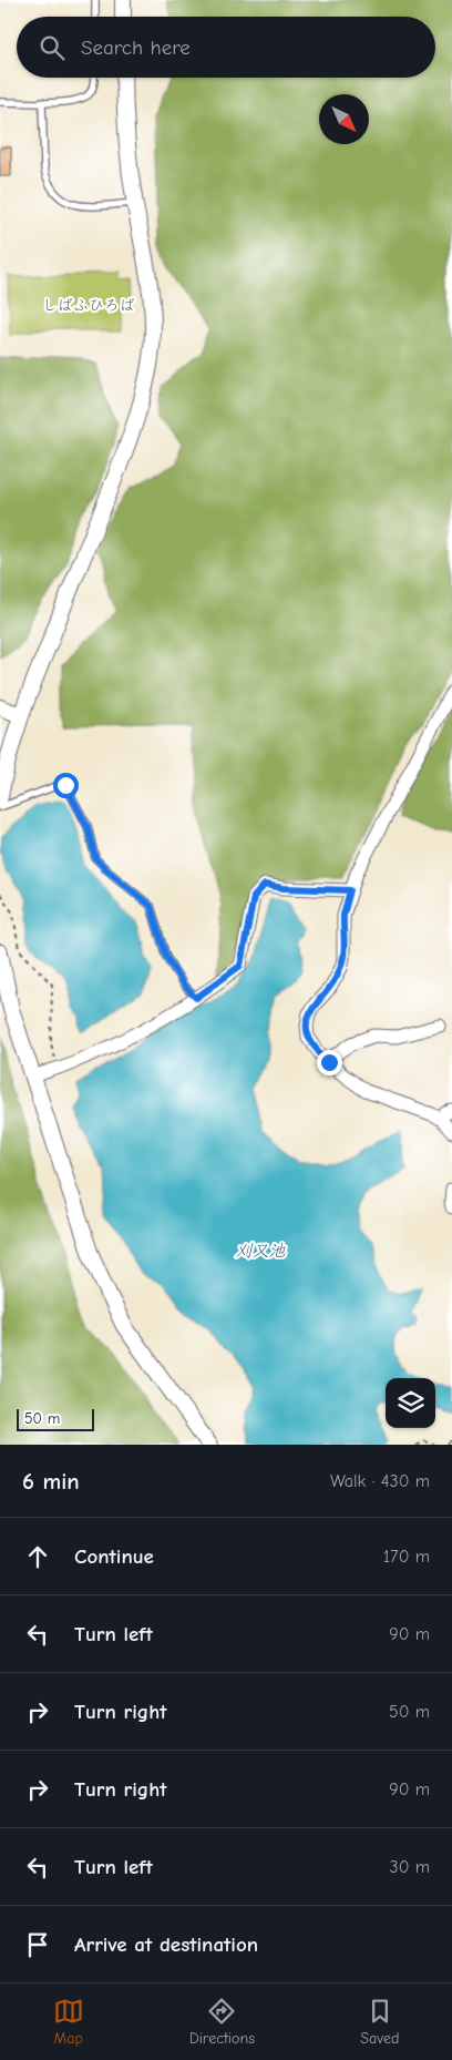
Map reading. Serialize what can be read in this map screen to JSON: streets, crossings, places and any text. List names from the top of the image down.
{
  "water": ["刈又池"],
  "parks": ["しばふひろば"],
  "scale_bar": "50 m",
  "north": "bottom right",
  "page": {
    "search": "Search here",
    "scale": "50 m",
    "heading": ["6 min", "Walk · 430 m"],
    "list": [
      ["Continue", "170 m"],
      ["Turn left", "90 m"],
      ["Turn right", "50 m"],
      ["Turn right", "90 m"],
      ["Turn left", "30 m"],
      "Arrive at destination"
    ],
    "nav": ["Map", "Directions", "Saved"]
  }
}
